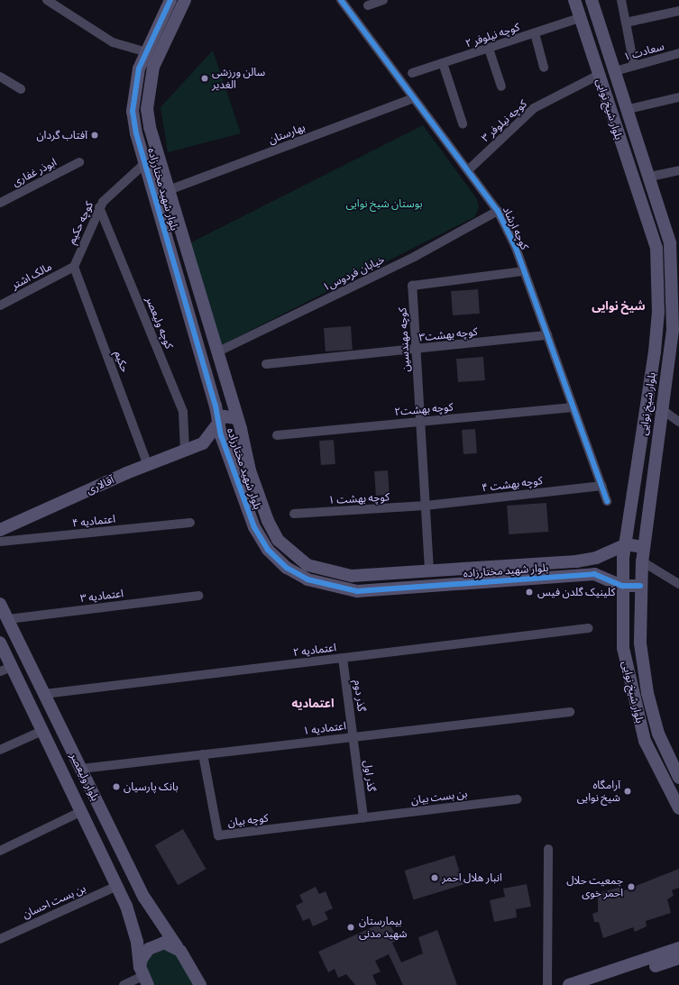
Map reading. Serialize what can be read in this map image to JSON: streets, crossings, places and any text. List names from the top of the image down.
{
  "streets": {
    "main road": [
      "بلوار شیخ نوایی",
      "بلوار شهید مختارزاده",
      "آقالاری",
      "بلوار ولیعصر"
    ],
    "street": [
      "کوچه نیلوفر ۲",
      "سعادت ۱",
      "کوچه نیلوفر ۳",
      "بهارستان",
      "ابوذر غفاری",
      "کوچه حکیم",
      "کوچه ارشاد",
      "خیابان فردوس۱",
      "مالک اشتر",
      "کوچه ولیعصر",
      "کوچه بهشت۳",
      "کوچه مهندسین",
      "حکیم",
      "کوچه بهشت۲",
      "کوچه بهشت ۴",
      "کوچه بهشت ۱",
      "اعتمادیه ۴",
      "اعتمادیه ۳",
      "اعتمادیه ۲",
      "گذر دوم",
      "اعتمادیه ۱",
      "گذر اول",
      "بن بست بیان",
      "کوچه بیان",
      "بن بست احسان"
    ]
  },
  "crossings": [
    ["کوچه نیلوفر ۲", "بلوار شیخ نوایی"],
    ["سعادت ۱", "بلوار شیخ نوایی"],
    ["بلوار شیخ نوایی", "کوچه نیلوفر ۳"],
    ["بلوار شیخ نوایی", "بلوار شهید مختارزاده"],
    ["کوچه نیلوفر ۳", "کوچه ارشاد"],
    ["بهارستان", "بلوار شهید مختارزاده"],
    ["بهارستان", "کوچه ارشاد"],
    ["بلوار شهید مختارزاده", "کوچه حکیم"],
    ["بلوار شهید مختارزاده", "خیابان فردوس۱"],
    ["بلوار شهید مختارزاده", "کوچه مهندسین"],
    ["کوچه حکیم", "مالک اشتر"],
    ["کوچه حکیم", "کوچه ولیعصر"],
    ["کوچه حکیم", "حکیم"],
    ["کوچه ارشاد", "خیابان فردوس۱"],
    ["کوچه ارشاد", "کوچه بهشت۳"],
    ["کوچه ارشاد", "کوچه مهندسین"],
    ["کوچه ارشاد", "کوچه بهشت۲"],
    ["کوچه ارشاد", "کوچه بهشت ۴"],
    ["مالک اشتر", "حکیم"],
    ["کوچه ولیعصر", "آقالاری"],
    ["کوچه بهشت۳", "کوچه مهندسین"],
    ["کوچه مهندسین", "کوچه بهشت۲"],
    ["کوچه مهندسین", "کوچه بهشت ۴"],
    ["کوچه مهندسین", "کوچه بهشت ۱"],
    ["حکیم", "آقالاری"],
    ["کوچه بهشت ۴", "کوچه بهشت ۱"],
    ["اعتمادیه ۳", "بلوار ولیعصر"],
    ["اعتمادیه ۲", "گذر دوم"],
    ["اعتمادیه ۲", "بلوار ولیعصر"],
    ["گذر دوم", "اعتمادیه ۱"],
    ["گذر دوم", "گذر اول"],
    ["اعتمادیه ۱", "گذر اول"],
    ["اعتمادیه ۱", "بلوار ولیعصر"],
    ["اعتمادیه ۱", "کوچه بیان"],
    ["گذر اول", "بن بست بیان"],
    ["گذر اول", "کوچه بیان"],
    ["بلوار ولیعصر", "بن بست احسان"],
    ["بن بست بیان", "کوچه بیان"]
  ],
  "districts": ["شیخ نوایی", "اعتمادیه"],
  "parks": ["بوستان شیخ نوایی"],
  "places": [
    "سالن ورزشی الغدیر",
    "آفتاب گردان",
    "کلینیک گلدن فیس",
    "بانک پارسیان",
    "آرامگاه شیخ نوایی",
    "انبار هلال احمر",
    "جمعیت حلال احمر خوی",
    "بیمارستان شهید مدنی"
  ]
}
